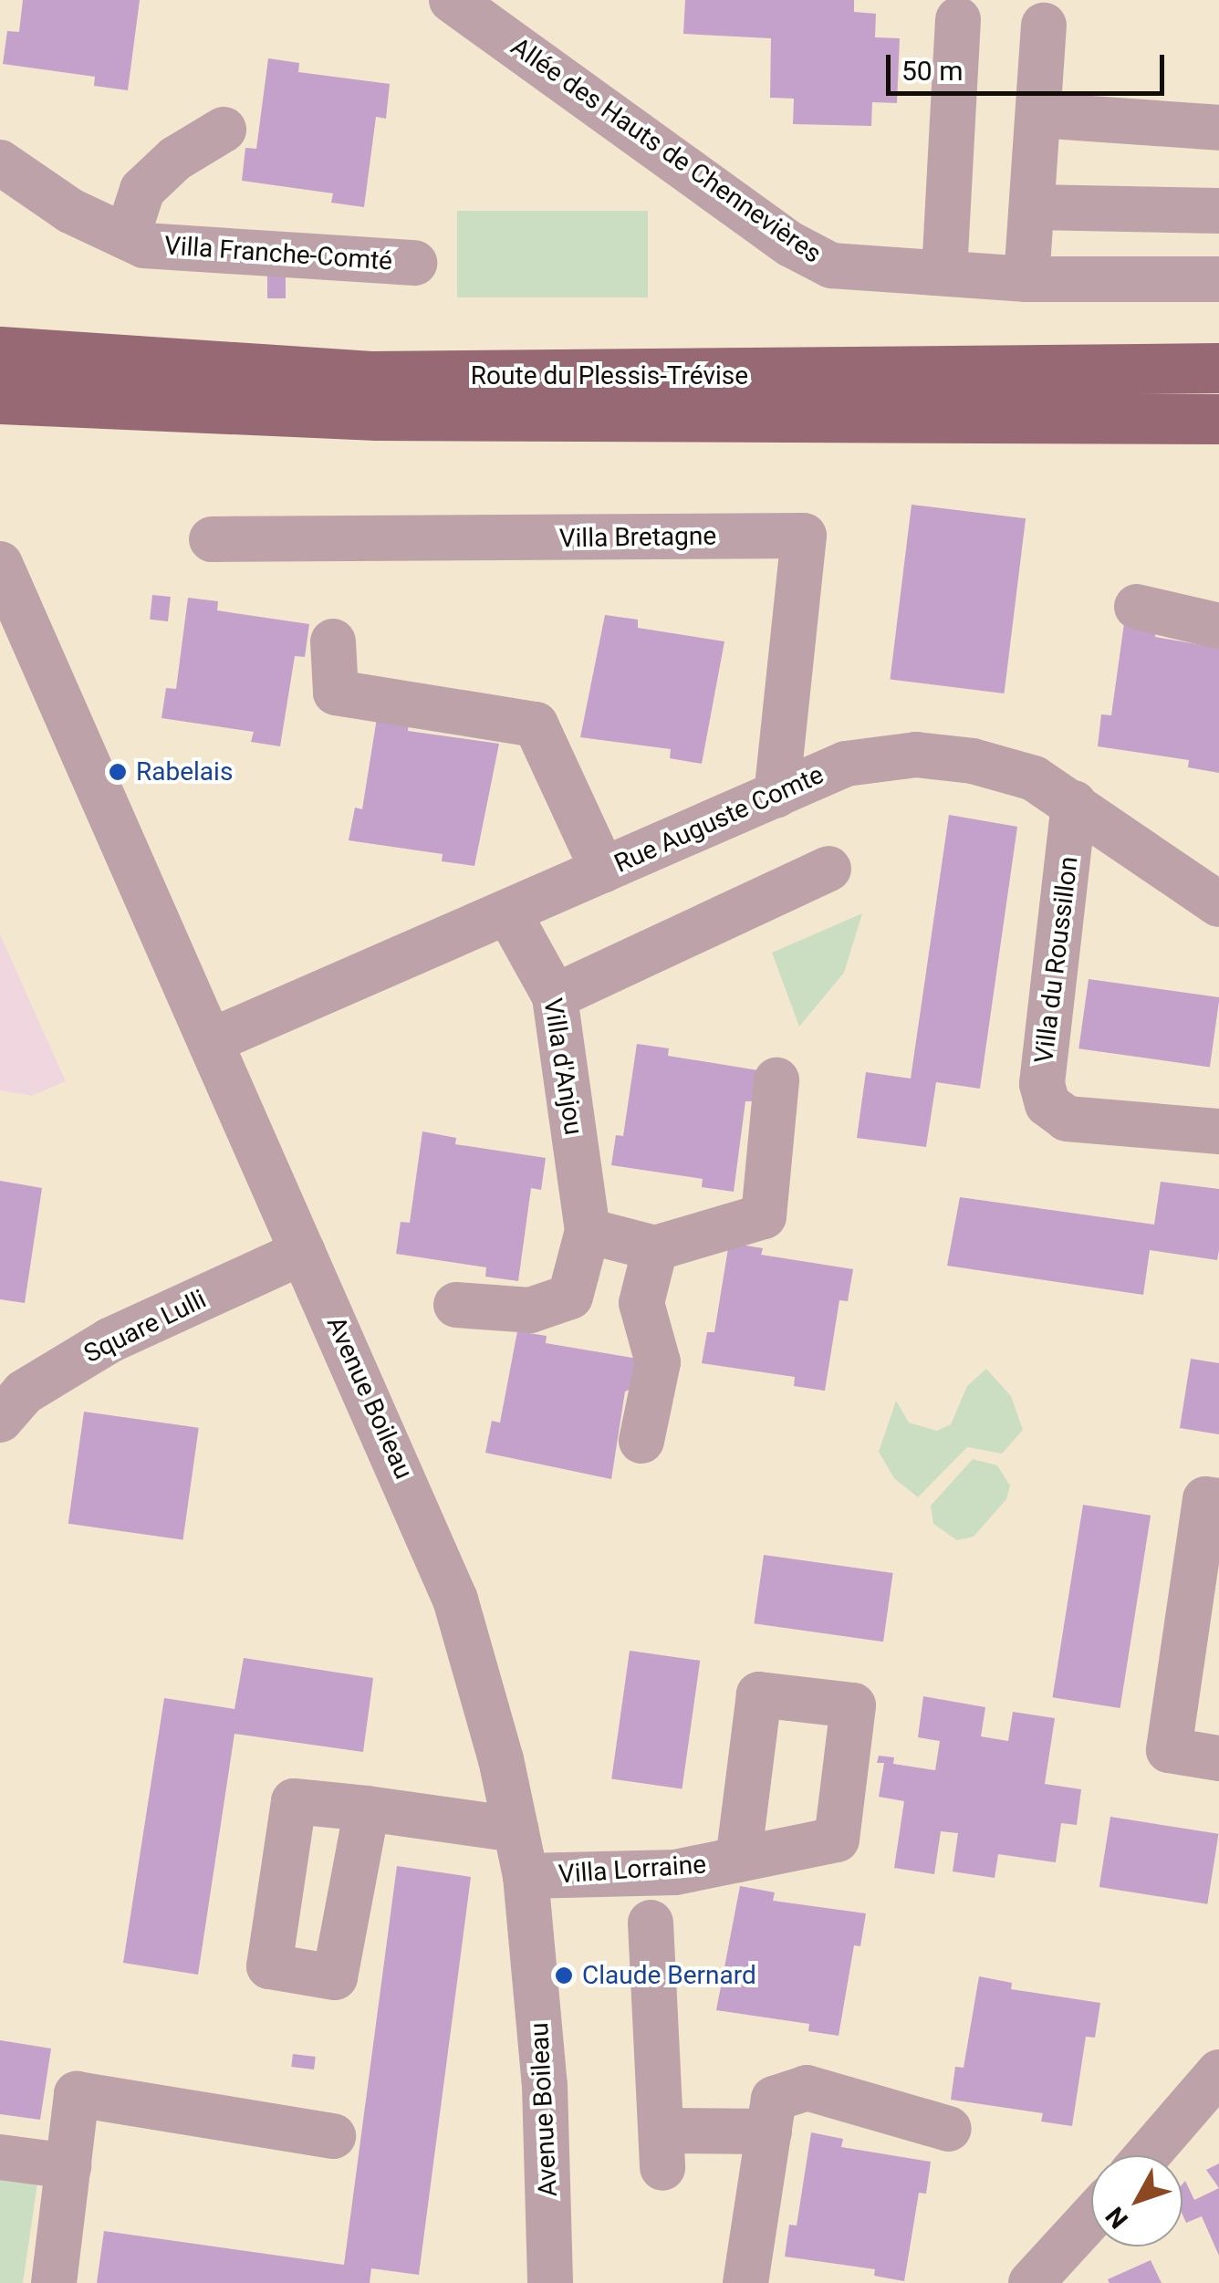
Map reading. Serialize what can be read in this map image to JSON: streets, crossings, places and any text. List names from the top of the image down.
{
  "streets": {
    "main road": ["Route du Plessis-Trévise"],
    "street": [
      "Allée des Hauts de Chennevières",
      "Villa Franche-Comté",
      "Villa Bretagne",
      "Rue Auguste Comte",
      "Villa du Roussillon",
      "Villa d'Anjou",
      "Square Lulli",
      "Avenue Boileau",
      "Villa Lorraine"
    ]
  },
  "crossings": [
    ["Villa Bretagne", "Rue Auguste Comte"],
    ["Rue Auguste Comte", "Villa du Roussillon"],
    ["Rue Auguste Comte", "Villa d'Anjou"],
    ["Rue Auguste Comte", "Avenue Boileau"],
    ["Square Lulli", "Avenue Boileau"],
    ["Avenue Boileau", "Villa Lorraine"]
  ],
  "places": ["Rabelais", "Claude Bernard"],
  "scale_bar": "50 m",
  "north": "bottom left"
}
